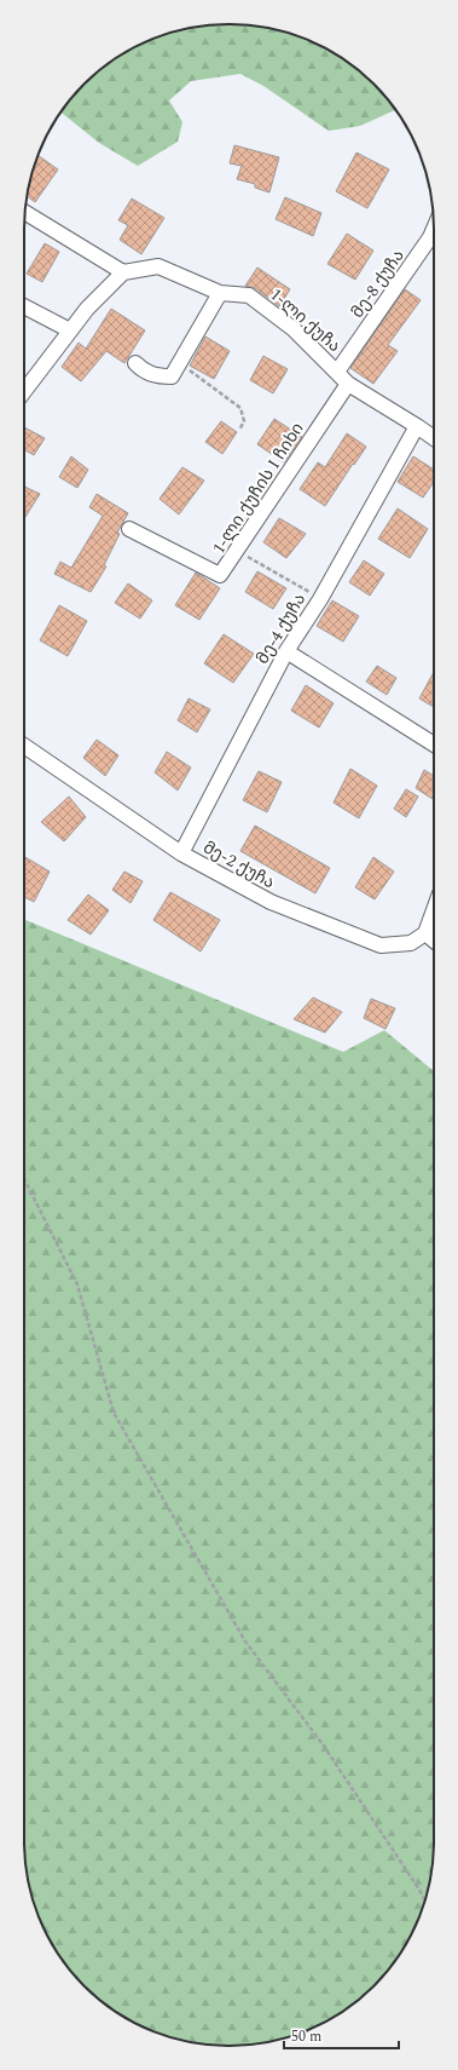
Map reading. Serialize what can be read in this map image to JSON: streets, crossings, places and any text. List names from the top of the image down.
{
  "streets": {
    "street": [
      "მე-8 ქუჩა",
      "1-ლი ქუჩა",
      "1-ლი ქუჩის I ჩიხი",
      "მე-4 ქუჩა",
      "მე-2 ქუჩა"
    ]
  },
  "crossings": [
    ["მე-8 ქუჩა", "1-ლი ქუჩა"],
    ["1-ლი ქუჩა", "1-ლი ქუჩის I ჩიხი"],
    ["1-ლი ქუჩა", "მე-4 ქუჩა"],
    ["მე-4 ქუჩა", "მე-2 ქუჩა"]
  ],
  "scale_bar": "50 m"
}
